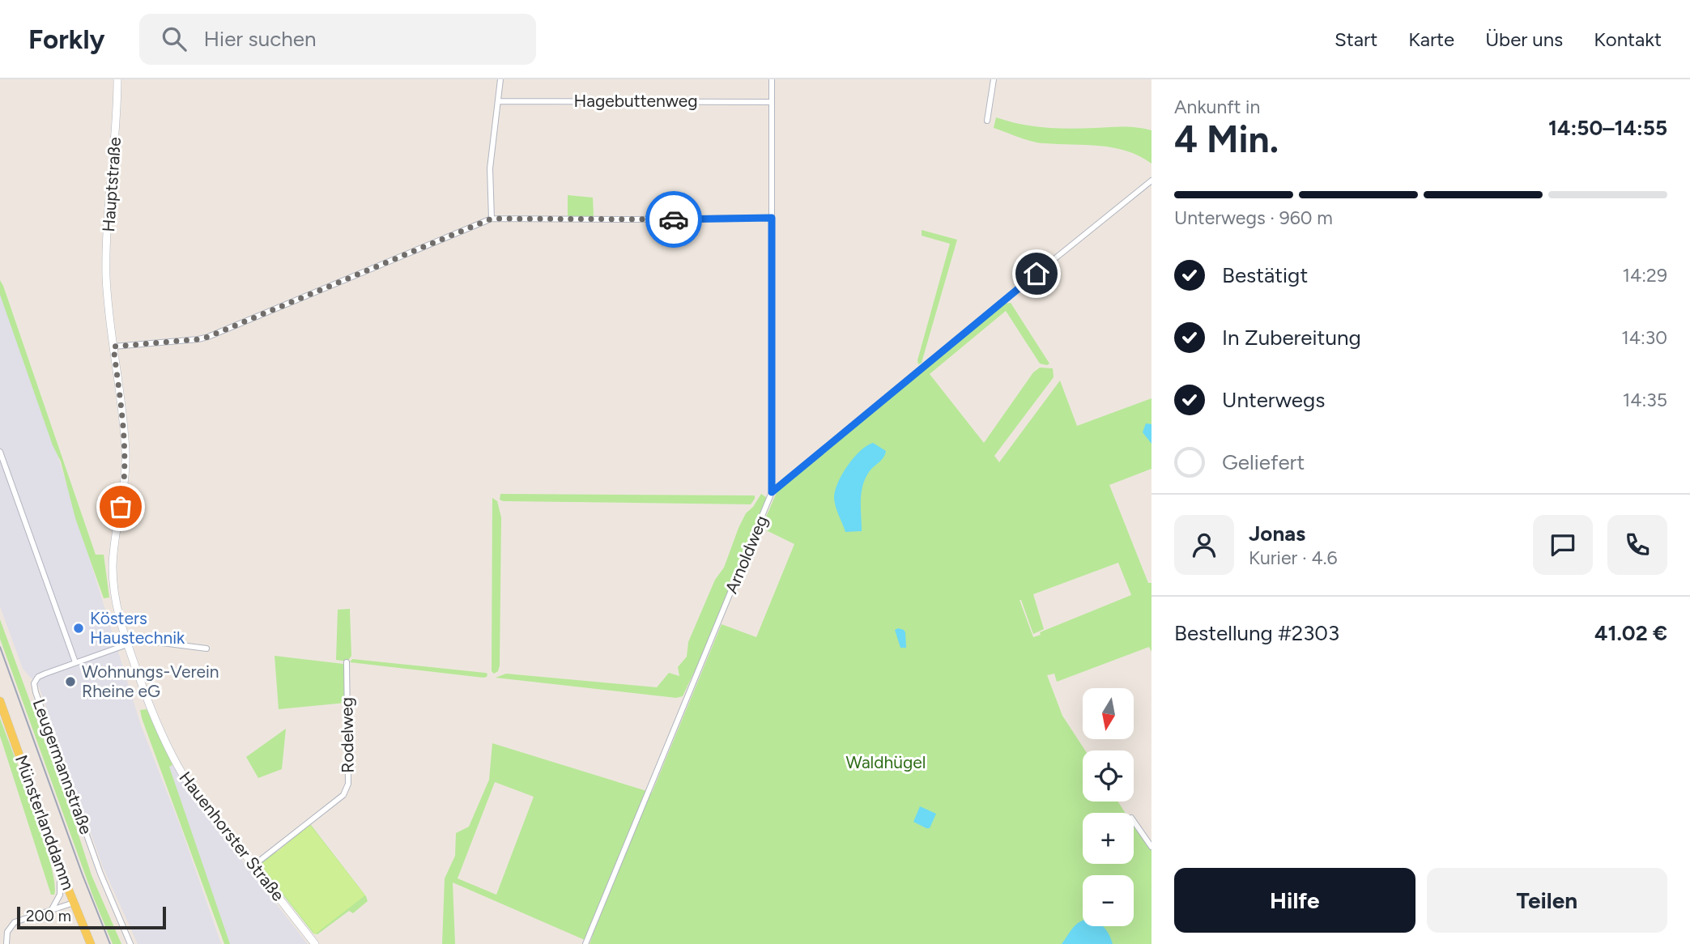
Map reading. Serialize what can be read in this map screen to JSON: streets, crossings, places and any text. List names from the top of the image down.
{
  "streets": {
    "main road": ["Münsterlanddamm"],
    "street": [
      "Hagebuttenweg",
      "Hauptstraße",
      "Arnoldweg",
      "Rodelweg",
      "Leugermannstraße",
      "Hauenhorster Straße"
    ]
  },
  "crossings": [
    ["Hauptstraße", "Hauenhorster Straße"],
    ["Rodelweg", "Hauenhorster Straße"],
    ["Leugermannstraße", "Hauenhorster Straße"]
  ],
  "parks": ["Waldhügel"],
  "places": ["Kösters Haustechnik", "Wohnungs-Verein Rheine eG"],
  "scale_bar": "200 m",
  "north": "bottom",
  "page": {
    "header": "Forkly",
    "search": "Hier suchen",
    "nav": [
      "Start",
      "Karte",
      "Über uns",
      "Kontakt"
    ],
    "heading": ["4 Min.", "Ankunft in", "14:50–14:55"],
    "panel": [
      "Jonas",
      "Kurier · 4.6",
      "Bestellung #2303",
      "41.02 €"
    ],
    "bar": "Unterwegs · 960 m",
    "list": [
      ["Bestätigt", "14:29"],
      ["In Zubereitung", "14:30"],
      ["Unterwegs", "14:35"],
      "Geliefert"
    ],
    "map_buttons": ["+", "−"],
    "buttons": ["Hilfe", "Teilen"],
    "scale": "200 m"
  }
}
